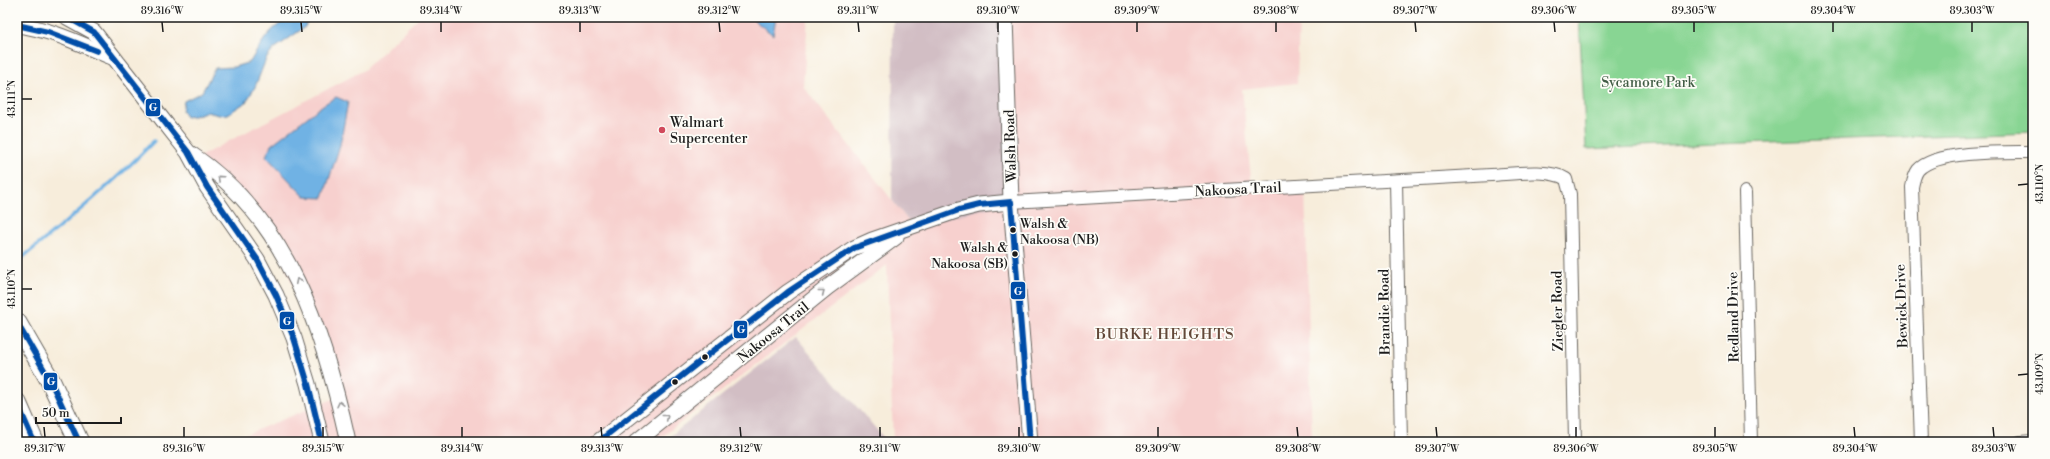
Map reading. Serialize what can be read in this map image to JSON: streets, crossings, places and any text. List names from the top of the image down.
{
  "streets": {
    "street": [
      "Walsh Road",
      "Nakoosa Trail",
      "Bewick Drive",
      "Ziegler Road",
      "Brandie Road",
      "Redland Drive"
    ]
  },
  "crossings": [
    ["Walsh Road", "Nakoosa Trail"],
    ["Nakoosa Trail", "Ziegler Road"],
    ["Nakoosa Trail", "Brandie Road"]
  ],
  "districts": ["BURKE HEIGHTS"],
  "parks": ["Sycamore Park"],
  "places": ["Walmart Supercenter", "Walsh & Nakoosa (NB)", "Walsh & Nakoosa (SB)"],
  "lines": ["transit line G"],
  "scale_bar": "50 m",
  "coordinates": [
    "89.316°W",
    "89.315°W",
    "89.314°W",
    "89.313°W",
    "89.312°W",
    "89.311°W",
    "89.310°W",
    "89.309°W",
    "89.308°W",
    "89.307°W",
    "89.306°W",
    "89.305°W",
    "89.304°W",
    "89.303°W",
    "43.111°N",
    "43.110°N",
    "43.109°N",
    "89.317°W"
  ]
}
